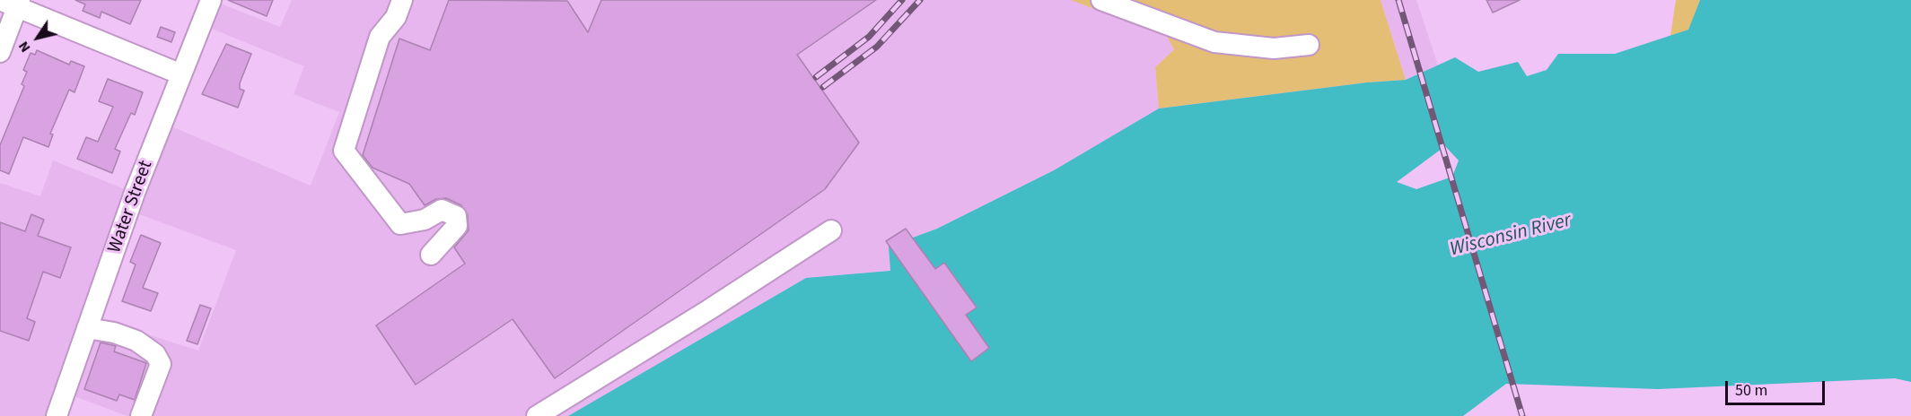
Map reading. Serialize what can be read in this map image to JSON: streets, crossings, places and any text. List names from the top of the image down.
{
  "streets": {
    "street": ["Water Street"]
  },
  "water": ["Wisconsin River"],
  "scale_bar": "50 m",
  "north": "bottom left"
}
